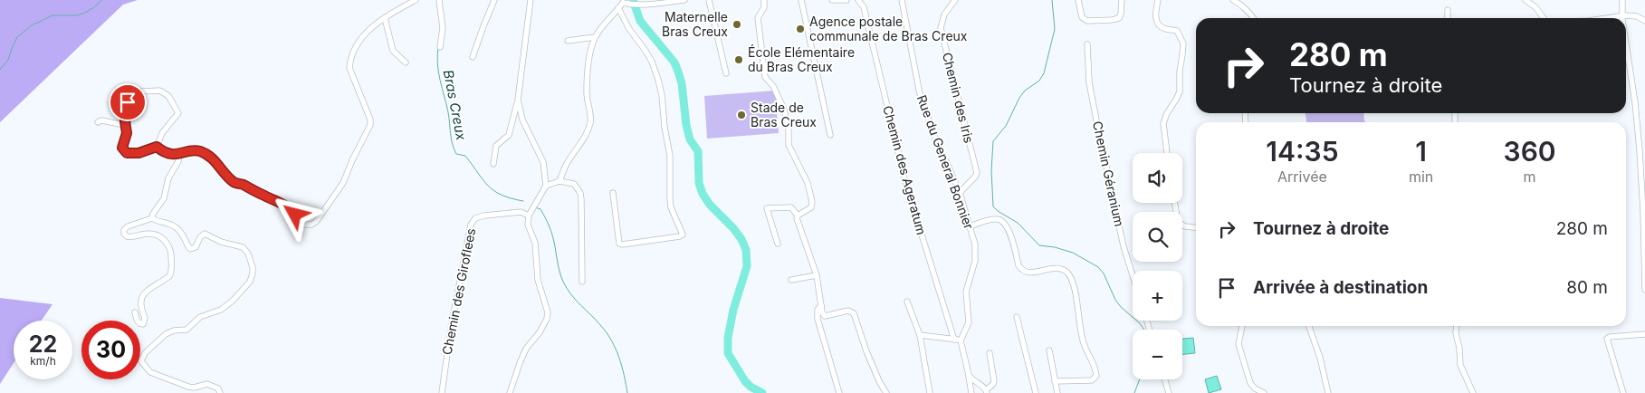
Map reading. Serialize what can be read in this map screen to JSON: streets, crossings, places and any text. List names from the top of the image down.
{
  "streets": {
    "street": [
      "Chemin des Iris",
      "Rue du General Bonnier",
      "Chemin des Ageratum",
      "Chemin Géranium",
      "Chemin des Giroflees"
    ]
  },
  "crossings": [
    ["Chemin des Iris", "Rue du General Bonnier"],
    ["Rue du General Bonnier", "Chemin des Ageratum"]
  ],
  "water": ["Bras Creux"],
  "places": [
    "Maternelle Bras Creux",
    "Agence postale communale de Bras Creux",
    "École Elémentaire du Bras Creux",
    "Stade de Bras Creux"
  ],
  "page": {
    "turn": ["280 m", "Tournez à droite"],
    "eta": [
      "14:35",
      "Arrivée",
      "1",
      "min",
      "360",
      "m"
    ],
    "map_buttons": ["+", "−"],
    "list": [
      {
        "name": "Tournez à droite",
        "value": "280 m"
      },
      {
        "name": "Arrivée à destination",
        "value": "80 m"
      }
    ],
    "speed": "22 km/h",
    "limit": "30"
  }
}
